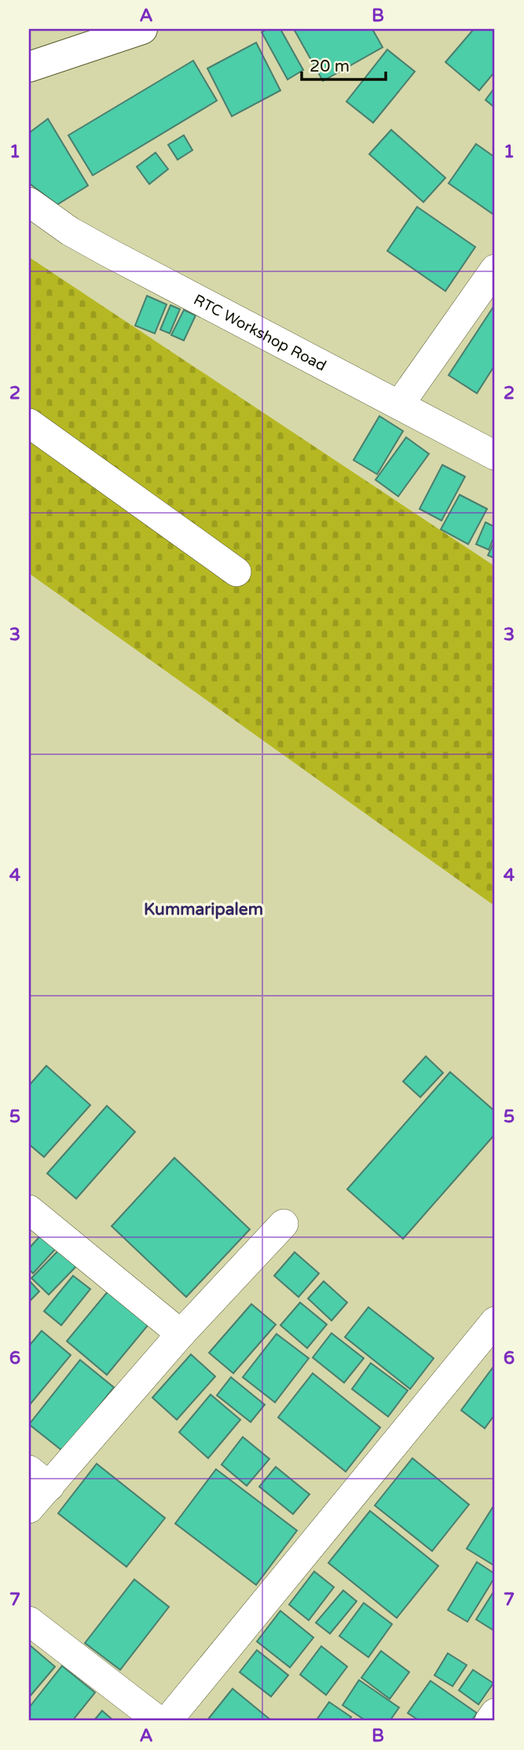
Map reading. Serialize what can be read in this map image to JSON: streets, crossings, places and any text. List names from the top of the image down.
{
  "streets": {
    "street": ["RTC Workshop Road"]
  },
  "districts": ["Kummaripalem"],
  "scale_bar": "20 m",
  "grid": {
    "columns": ["A", "B"],
    "rows": [
      "1",
      "2",
      "3",
      "4",
      "5",
      "6",
      "7"
    ]
  }
}
